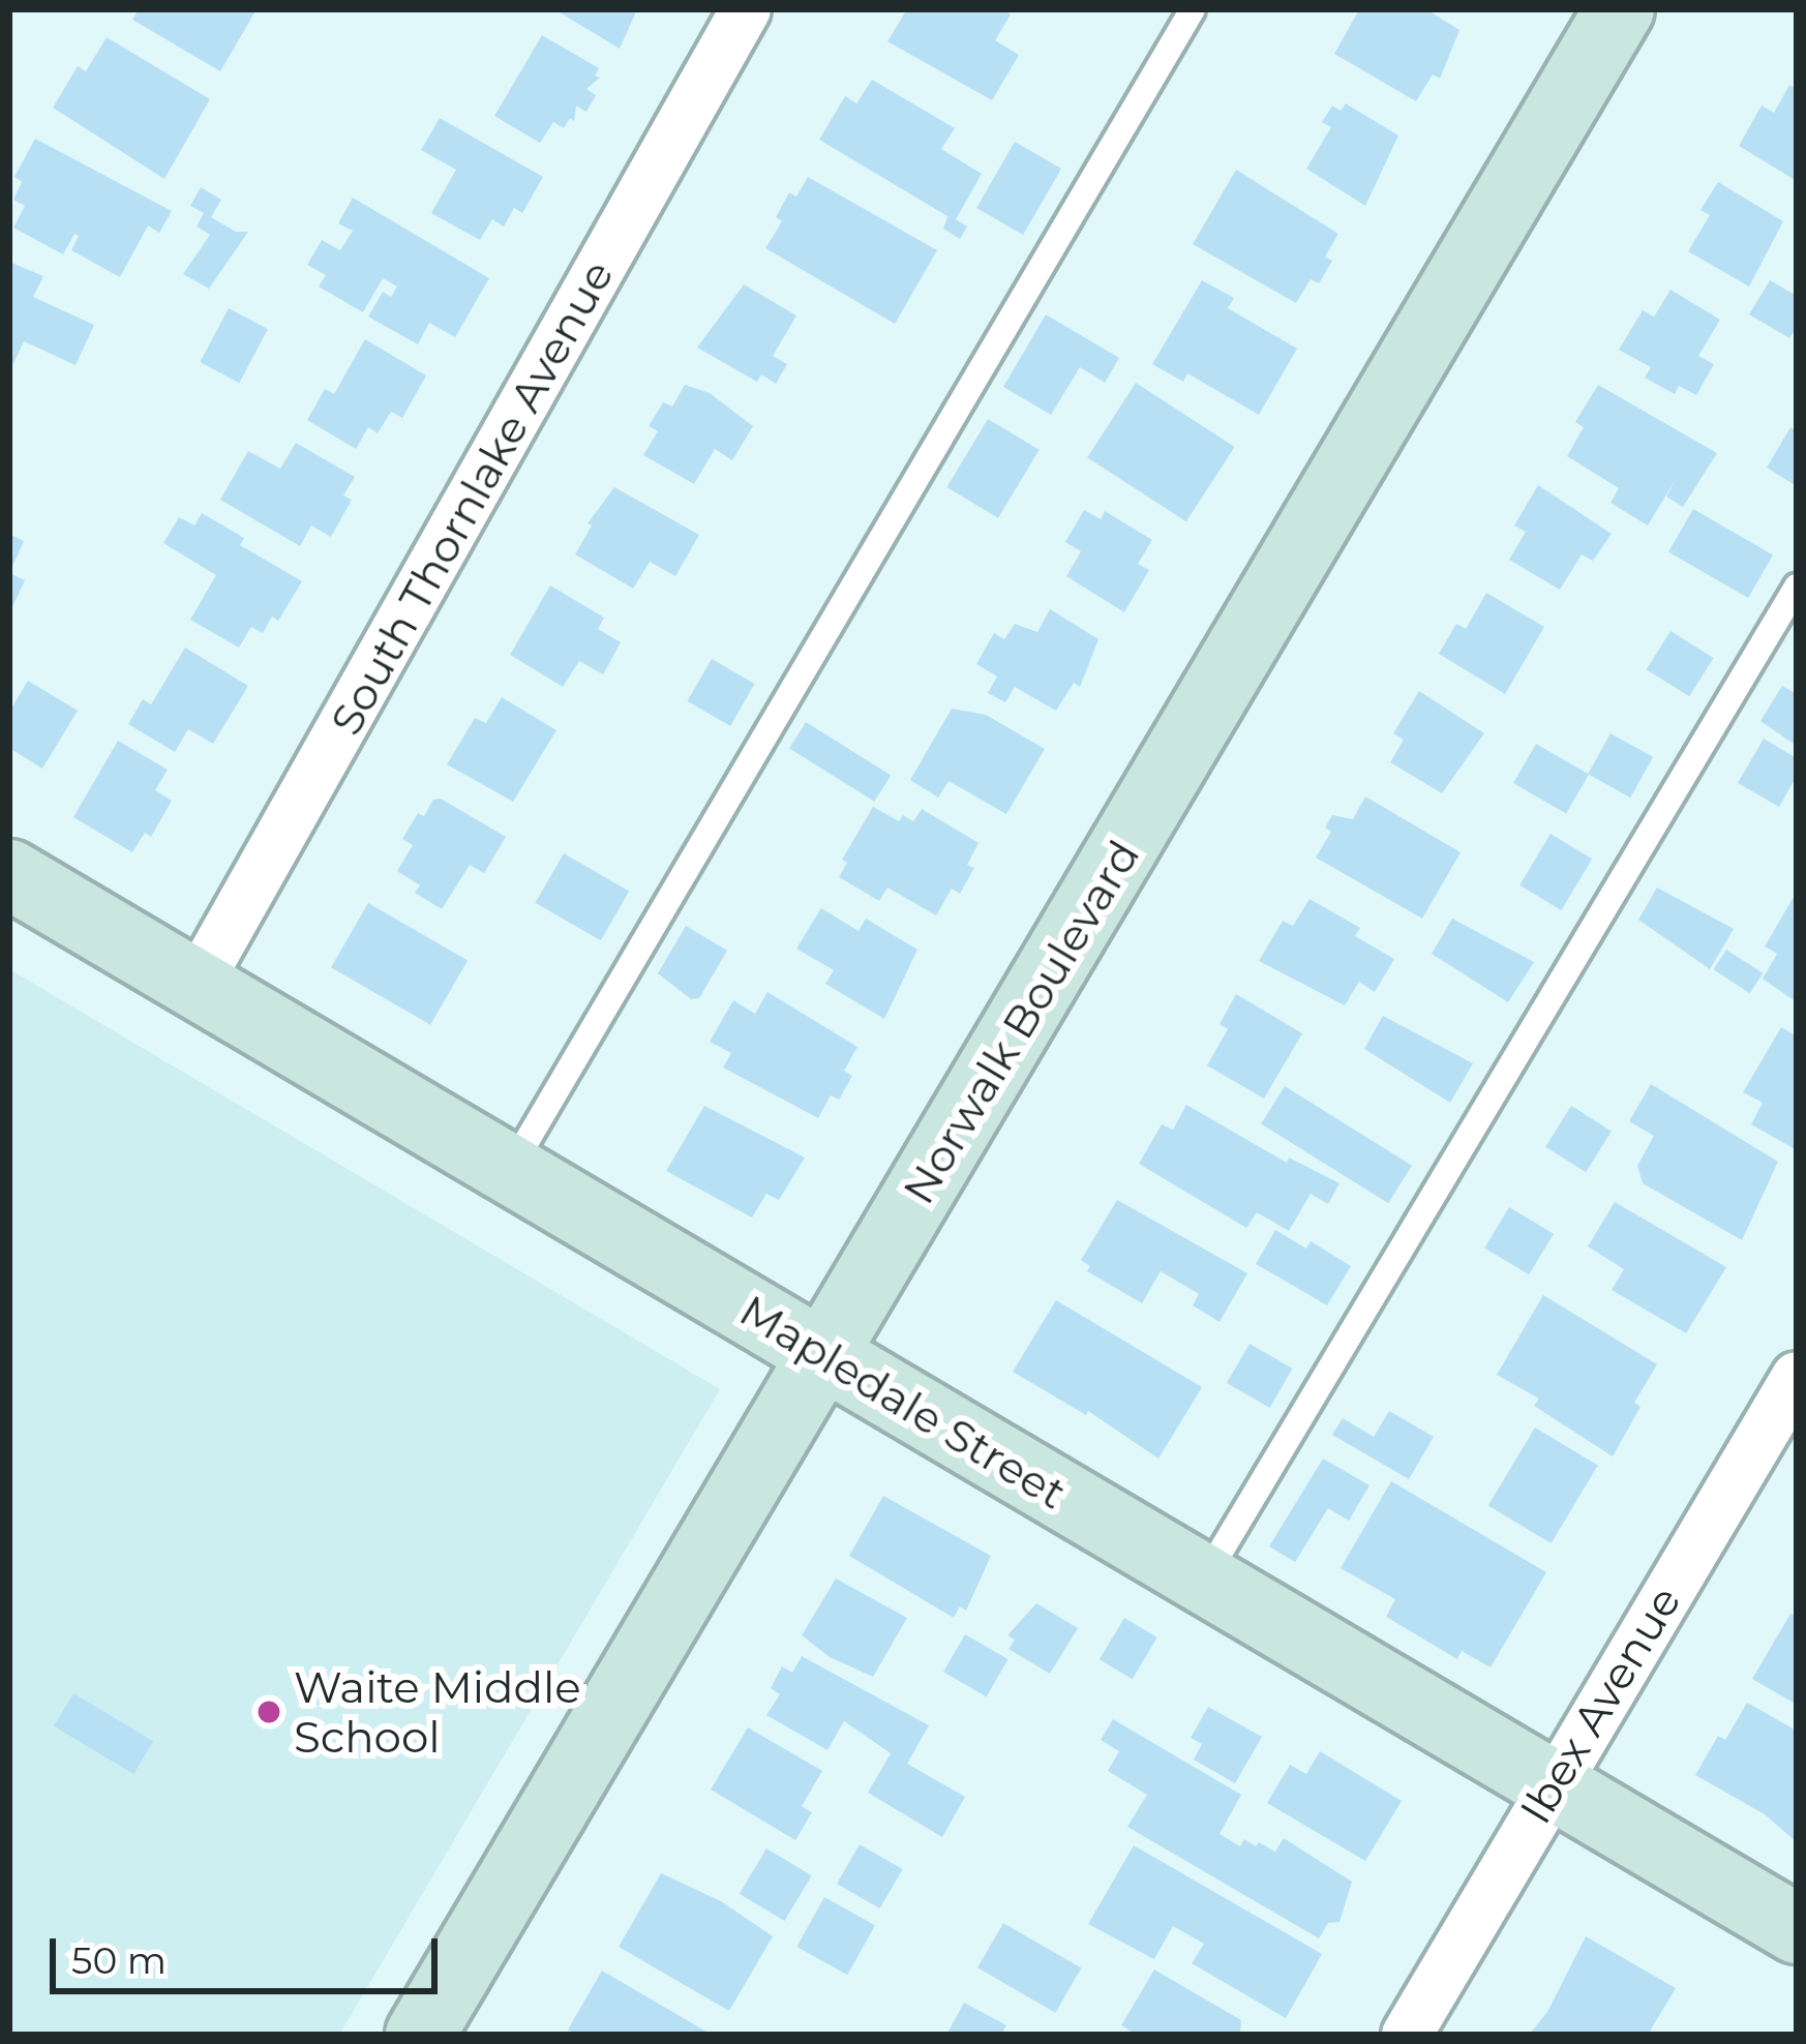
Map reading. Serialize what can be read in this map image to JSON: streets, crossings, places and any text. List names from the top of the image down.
{
  "streets": {
    "street": [
      "South Thornlake Avenue",
      "Norwalk Boulevard",
      "Mapledale Street",
      "Ibex Avenue"
    ]
  },
  "crossings": [
    ["South Thornlake Avenue", "Mapledale Street"],
    ["Norwalk Boulevard", "Mapledale Street"],
    ["Mapledale Street", "Ibex Avenue"]
  ],
  "places": ["Waite Middle School"],
  "scale_bar": "50 m"
}
